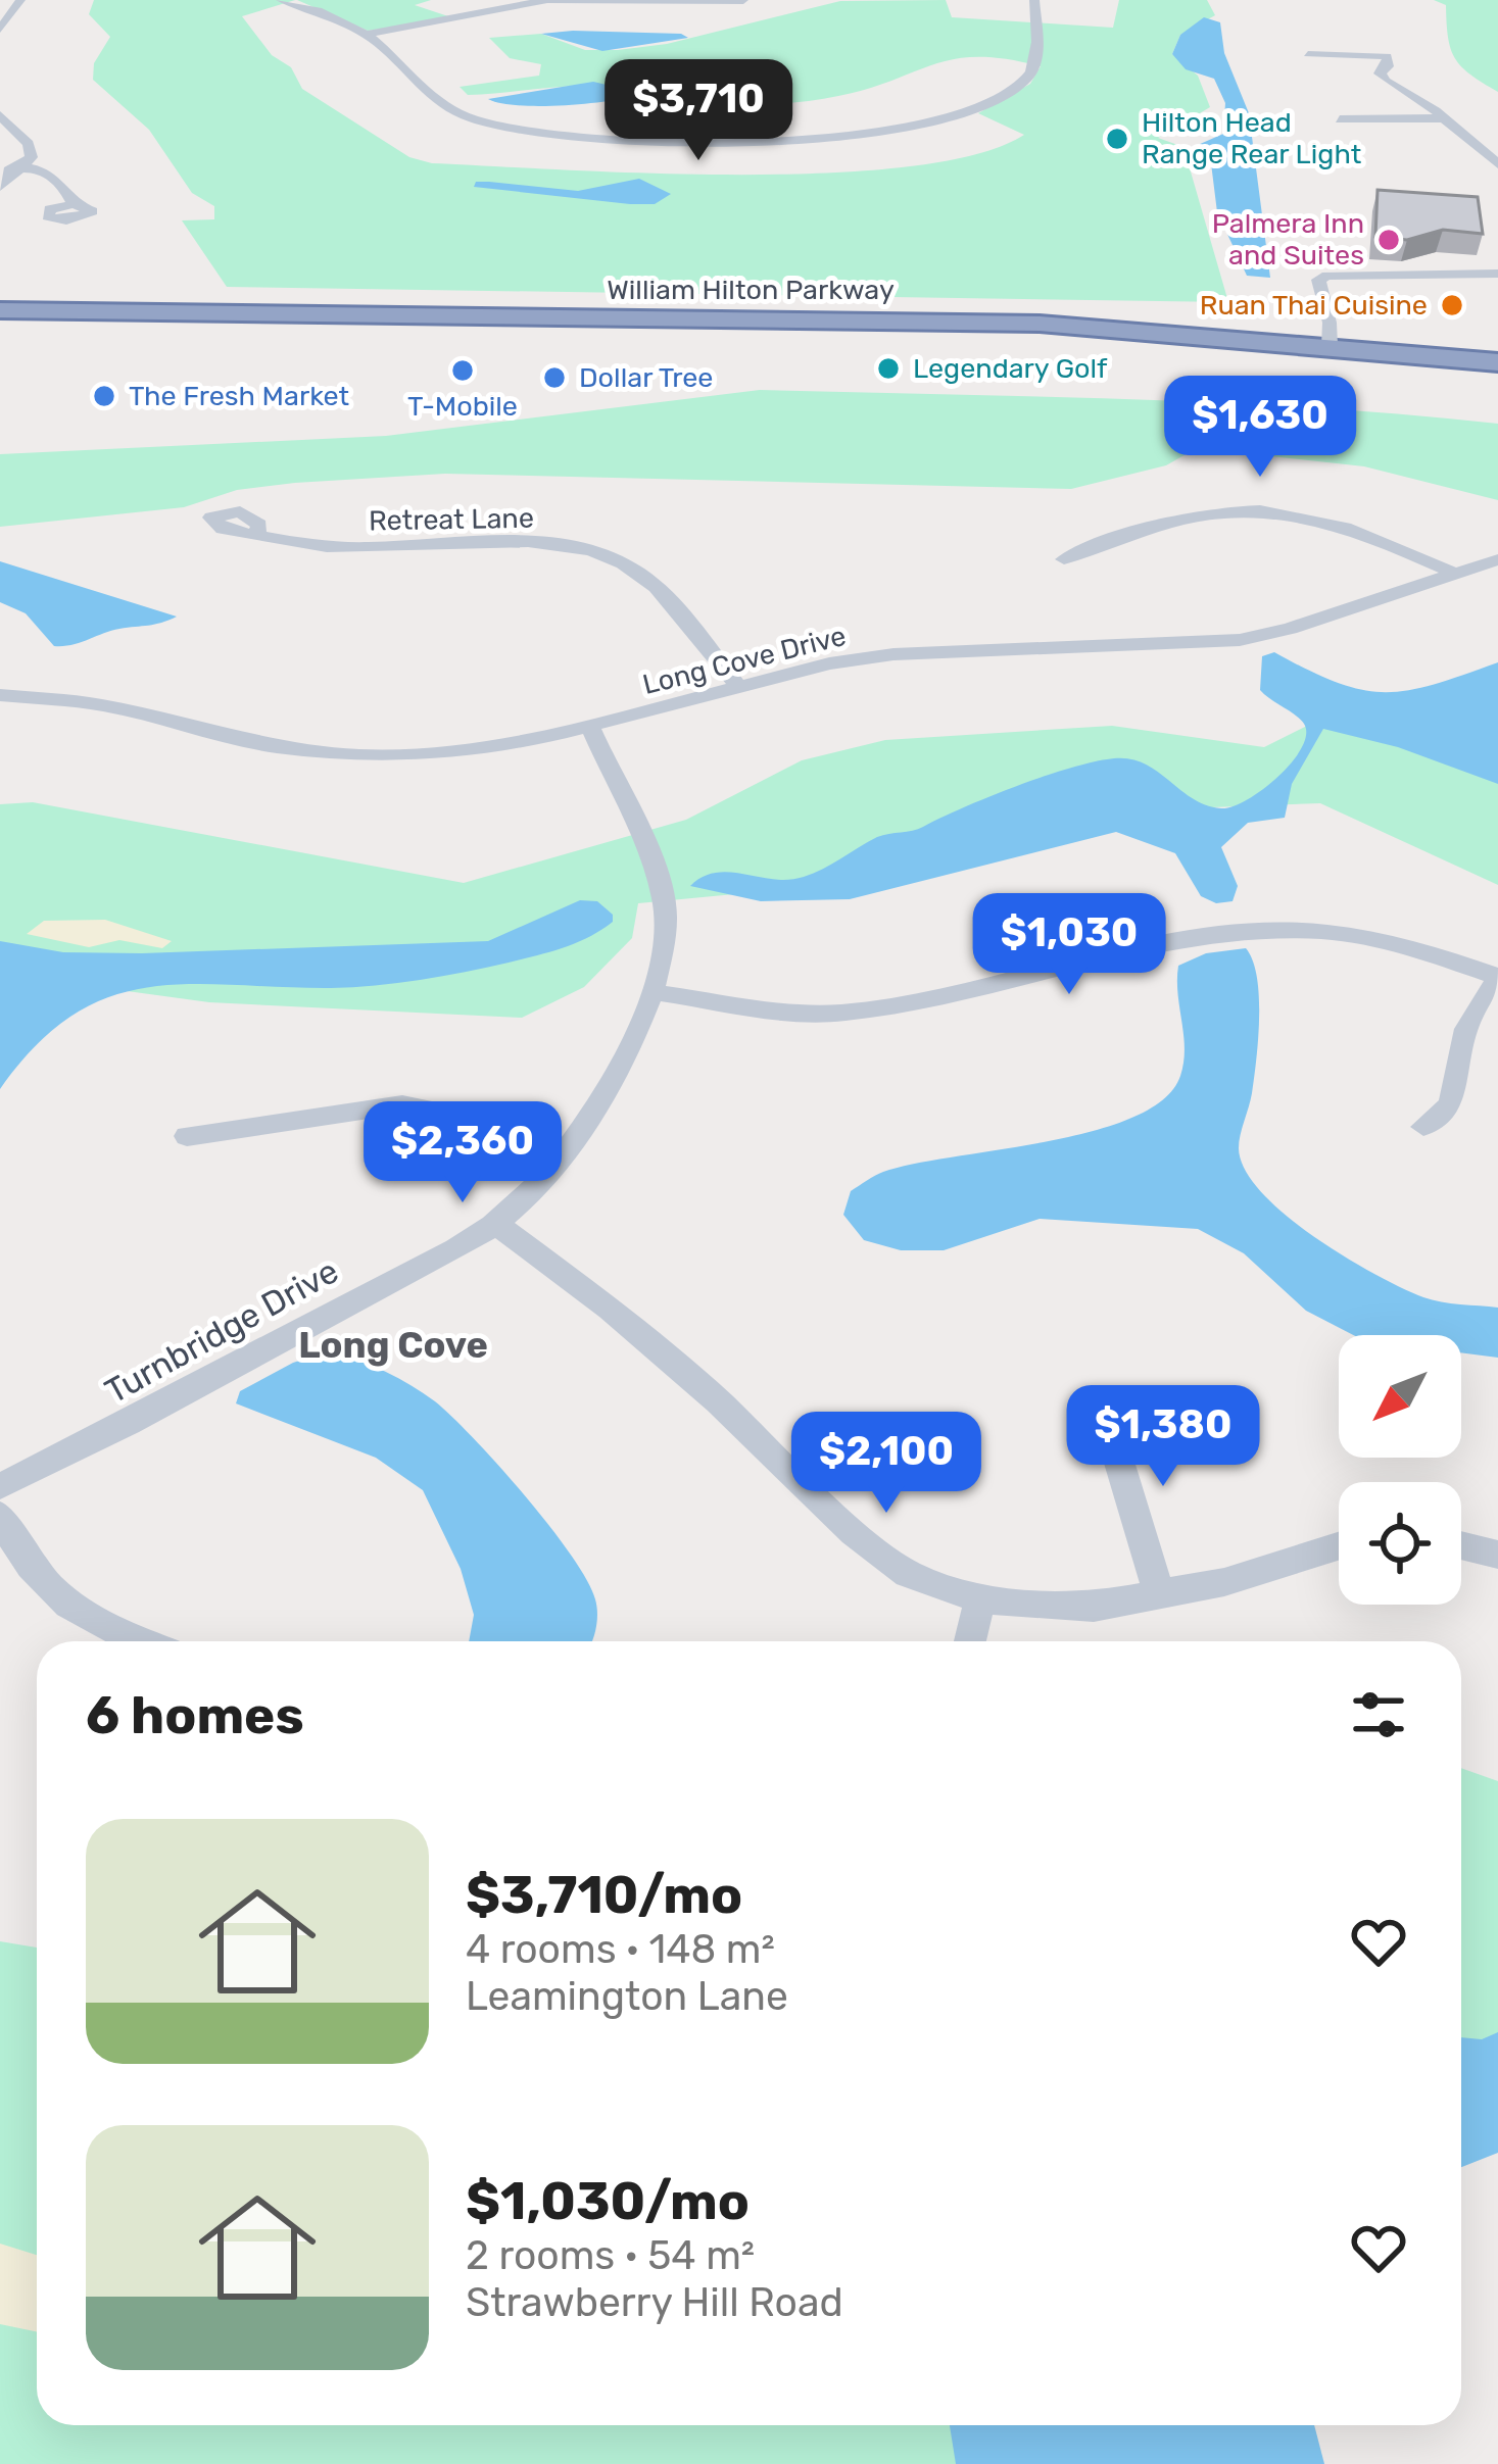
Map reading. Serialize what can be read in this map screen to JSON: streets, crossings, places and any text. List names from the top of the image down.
{
  "streets": {
    "highway": ["William Hilton Parkway"],
    "street": ["Retreat Lane", "Long Cove Drive", "Turnbridge Drive"]
  },
  "crossings": [
    ["Retreat Lane", "Long Cove Drive"],
    ["Long Cove Drive", "Turnbridge Drive"]
  ],
  "districts": ["Long Cove"],
  "places": [
    "Hilton Head Range Rear Light",
    "Palmera Inn and Suites",
    "Ruan Thai Cuisine",
    "Legendary Golf",
    "T-Mobile",
    "Dollar Tree",
    "The Fresh Market"
  ],
  "north": "bottom left",
  "page": {
    "price": [
      "$3,710",
      "$1,630",
      "$1,030",
      "$2,360",
      "$1,380",
      "$2,100"
    ],
    "heading": "6 homes",
    "list": [
      {
        "name": "$3,710/mo",
        "note": "4 rooms · 148 m² · Leamington Lane"
      },
      {
        "name": "$1,030/mo",
        "note": "2 rooms · 54 m² · Strawberry Hill Road"
      }
    ]
  }
}
